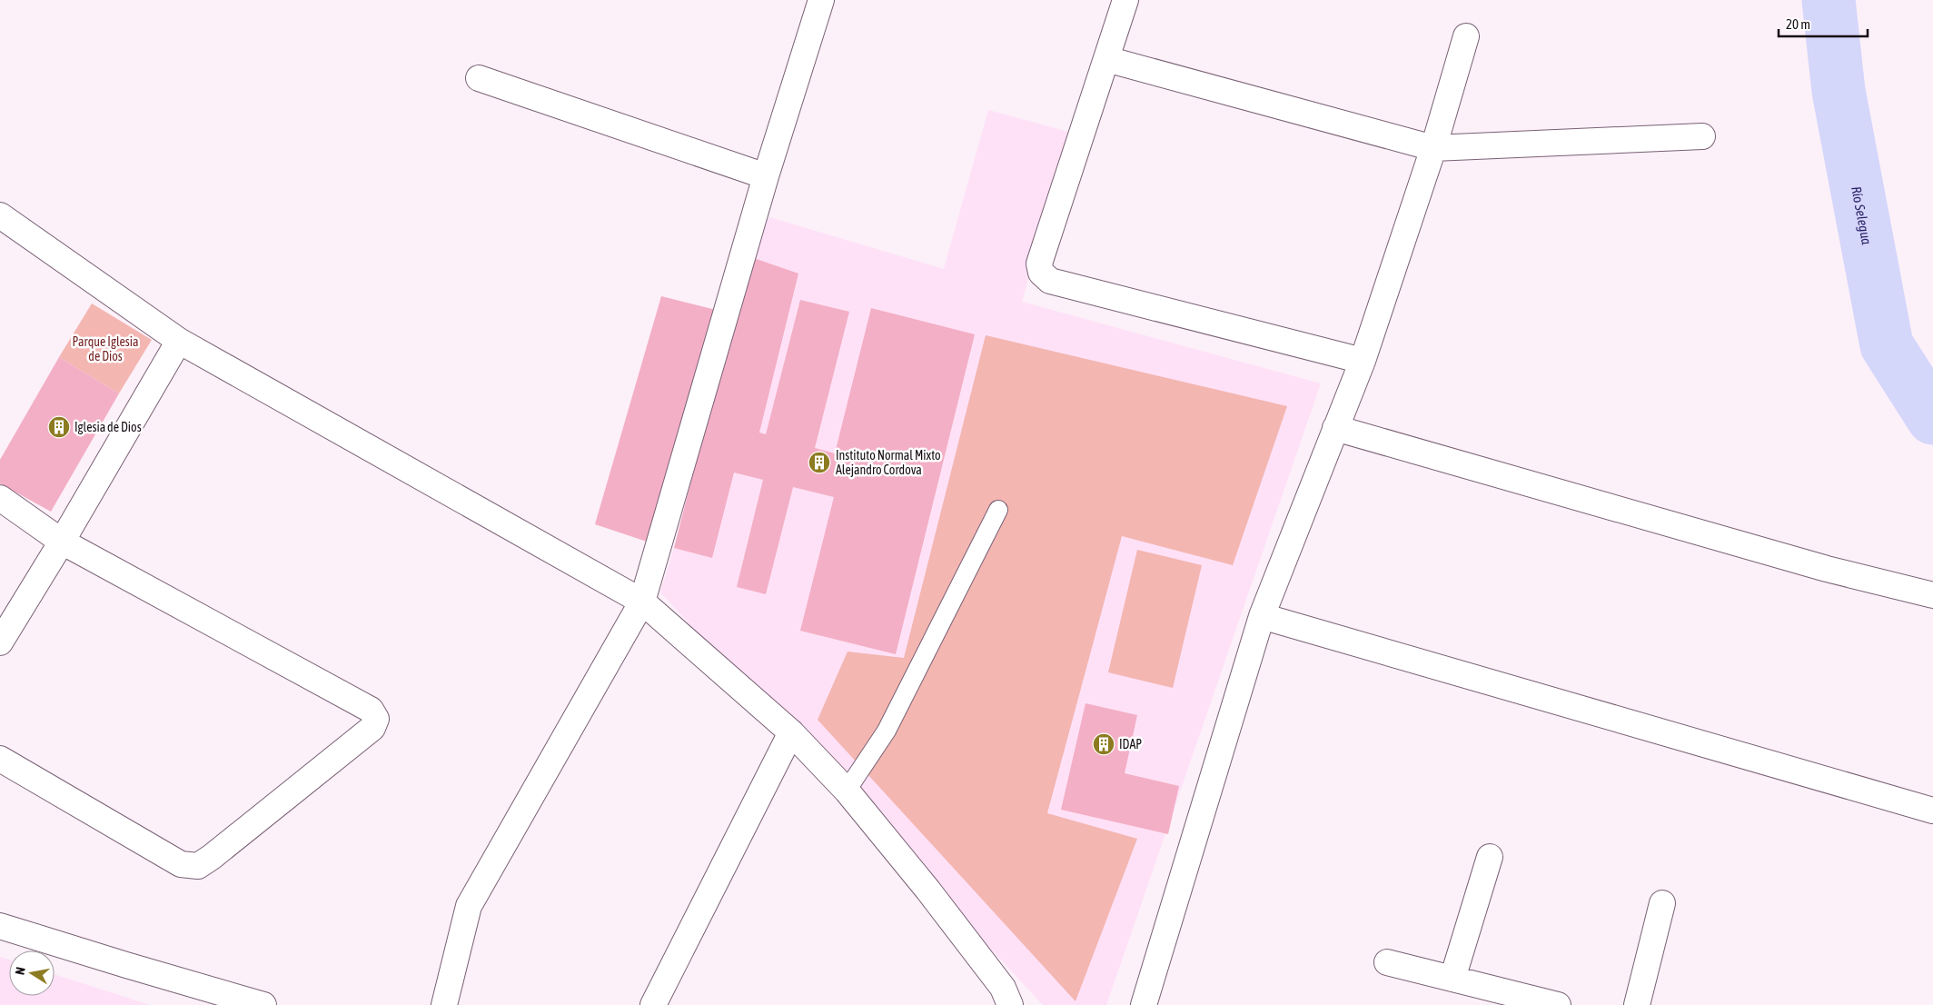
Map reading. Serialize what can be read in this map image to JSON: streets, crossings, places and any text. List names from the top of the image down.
{
  "water": ["Río Selegua"],
  "parks": ["Parque Iglesia de Dios"],
  "places": {
    "building": ["Iglesia de Dios", "Instituto Normal Mixto Alejandro Cordova", "IDAP"]
  },
  "scale_bar": "20 m",
  "north": "left"
}
